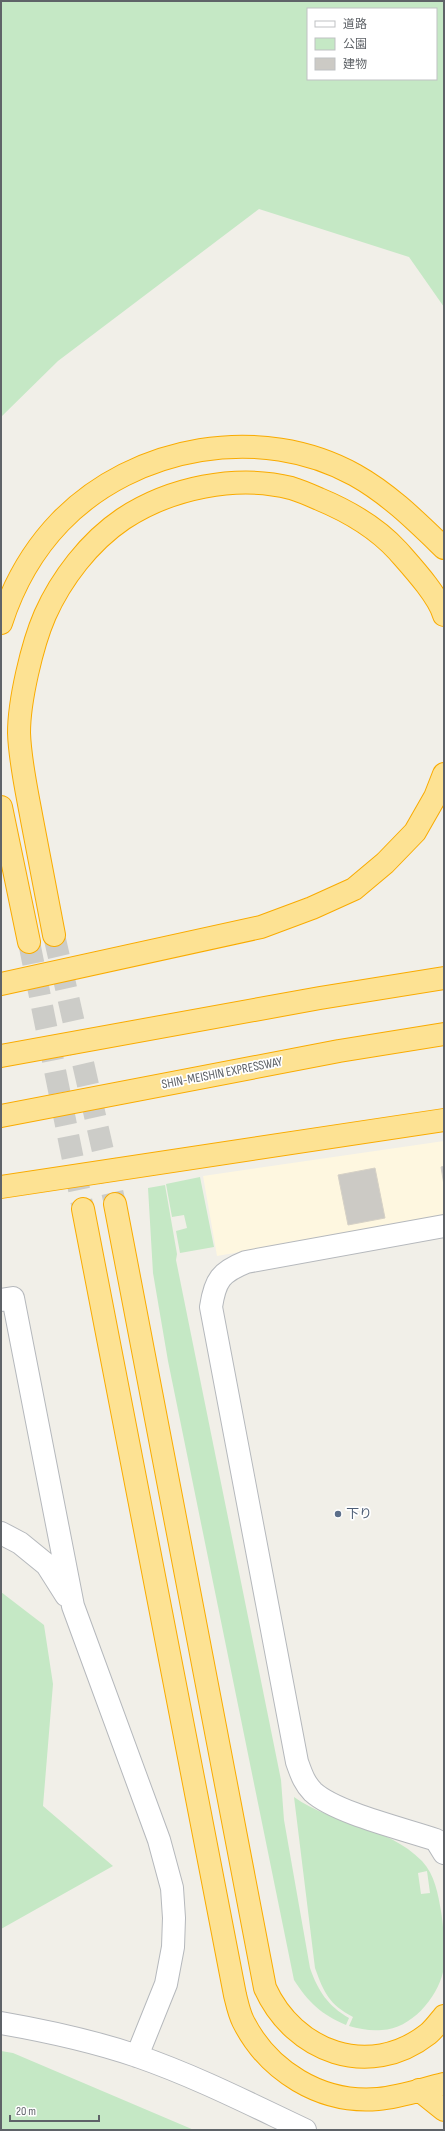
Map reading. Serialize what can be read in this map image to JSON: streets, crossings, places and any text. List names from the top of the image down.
{
  "streets": {
    "highway": ["SHIN-MEISHIN EXPRESSWAY"]
  },
  "places": ["下り"],
  "legend": ["道路", "公園", "建物"],
  "scale_bar": "20 m"
}
